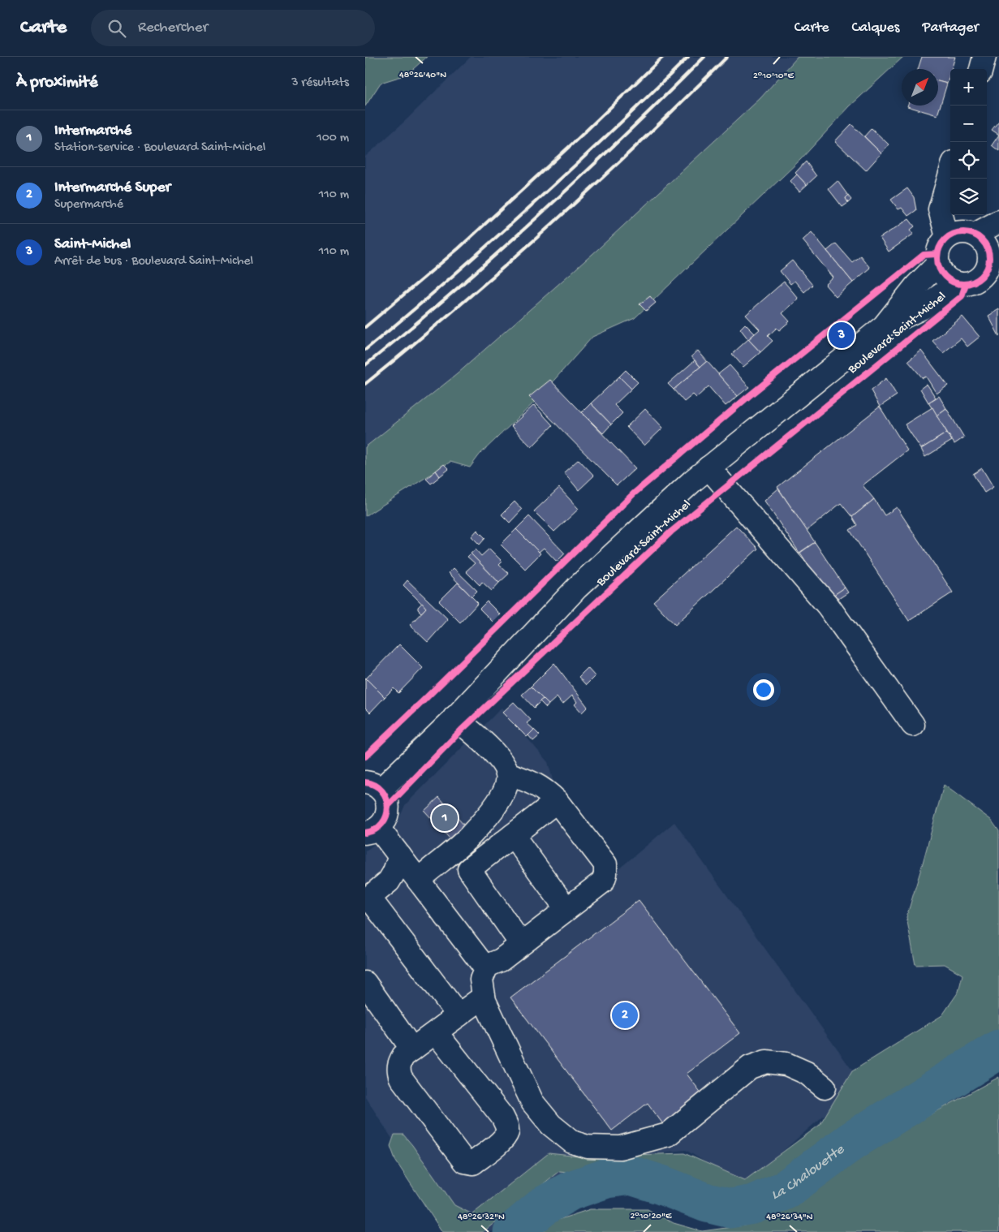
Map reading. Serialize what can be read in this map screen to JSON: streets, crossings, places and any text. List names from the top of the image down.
{
  "streets": {
    "main road": ["Boulevard Saint-Michel"]
  },
  "water": ["La Chalouette"],
  "north": "top right",
  "page": {
    "header": "Carte",
    "search": "Rechercher",
    "nav": ["Carte", "Calques", "Partager"],
    "heading": ["À proximité", "3 résultats"],
    "map_buttons": ["+", "−"],
    "list": [
      {
        "mark": "1",
        "name": "Intermarché",
        "note": "Station-service · Boulevard Saint-Michel",
        "value": "100 m"
      },
      {
        "mark": "2",
        "name": "Intermarché Super",
        "note": "Supermarché",
        "value": "110 m"
      },
      {
        "mark": "3",
        "name": "Saint-Michel",
        "note": "Arrêt de bus · Boulevard Saint-Michel",
        "value": "110 m"
      }
    ],
    "pins": ["3", "1", "2"]
  },
  "coordinates": [
    "48°26'40\"N",
    "2°10'10\"E",
    "2°10'20\"E",
    "48°26'32\"N",
    "48°26'34\"N"
  ]
}
